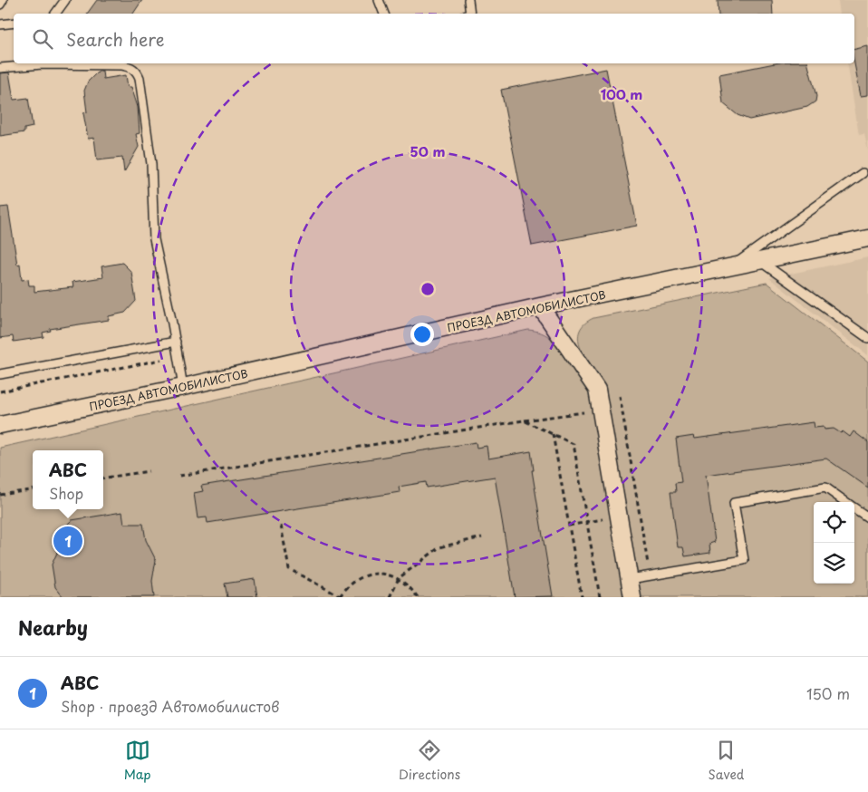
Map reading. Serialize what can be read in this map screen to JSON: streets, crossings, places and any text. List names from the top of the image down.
{
  "streets": {
    "street": ["ПРОЕЗД АВТОМОБИЛИСТОВ"]
  },
  "page": {
    "search": "Search here",
    "popup": ["АВС", "Shop"],
    "pins": "1",
    "heading": "Nearby",
    "list": [
      {
        "mark": "1",
        "name": "АВС",
        "note": "Shop · проезд Автомобилистов",
        "value": "150 m"
      }
    ],
    "nav": ["Map", "Directions", "Saved"]
  },
  "rings": ["100 m", "50 m"]
}
